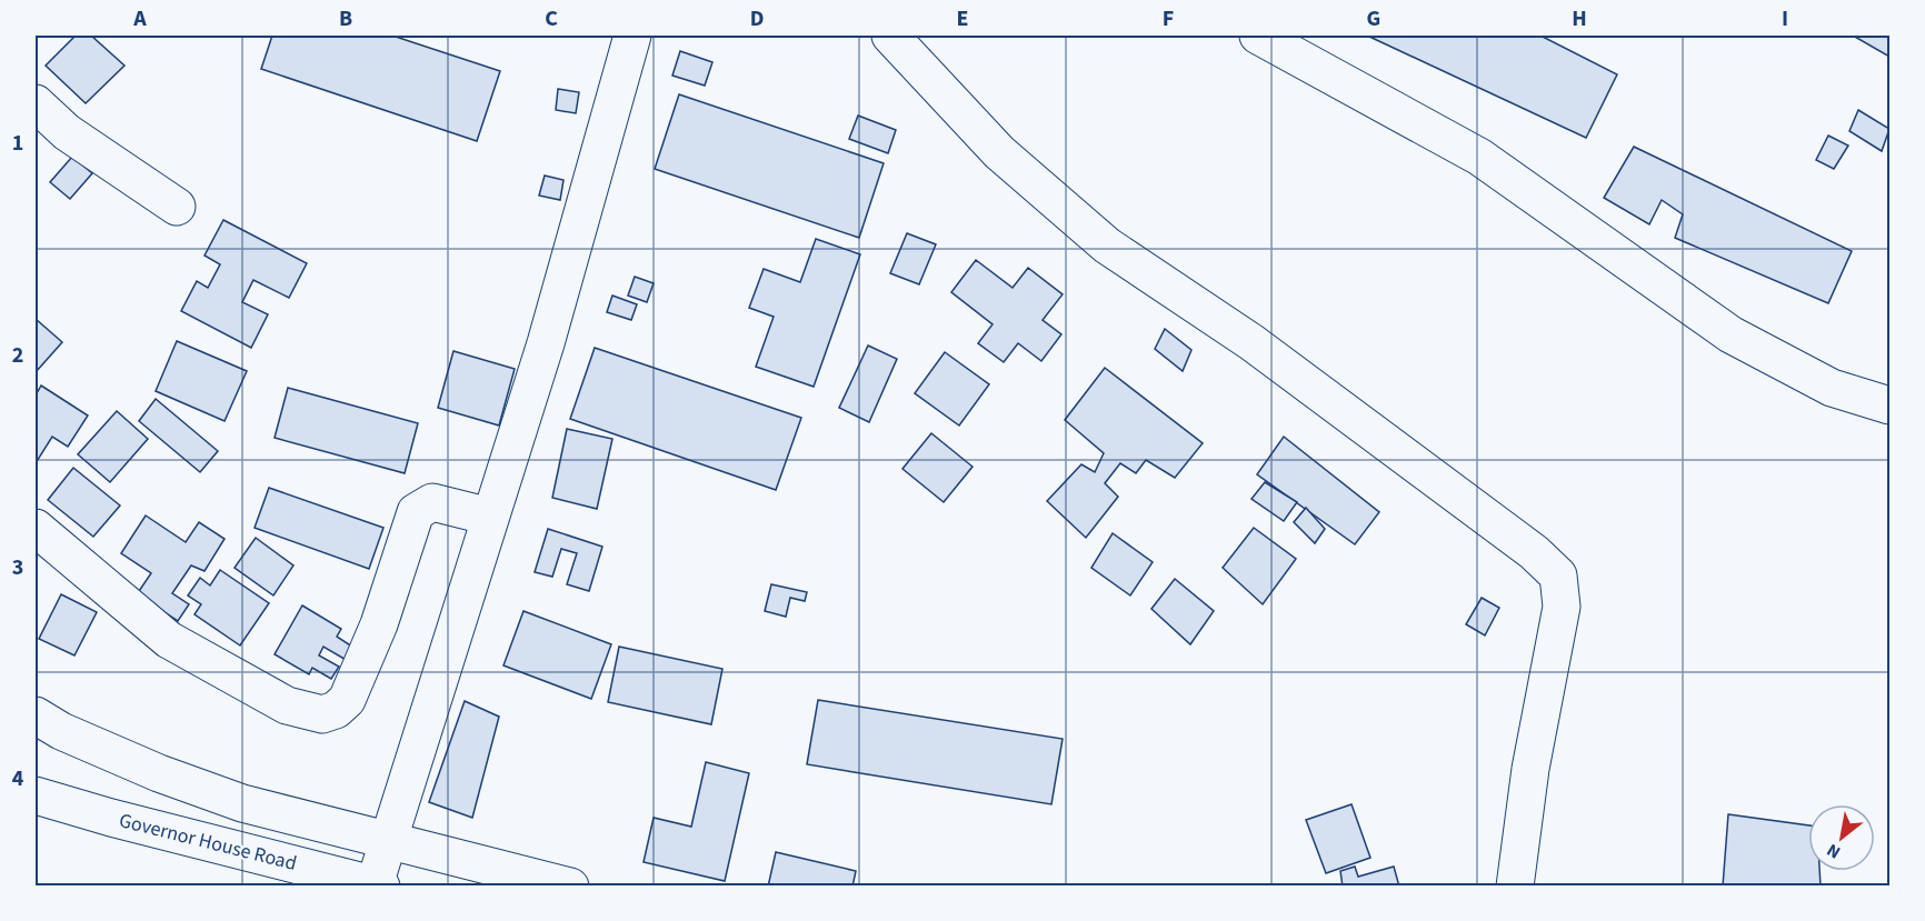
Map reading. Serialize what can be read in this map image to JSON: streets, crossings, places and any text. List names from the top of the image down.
{
  "streets": {
    "street": ["Governor House Road"]
  },
  "north": "bottom left",
  "grid": {
    "columns": [
      "A",
      "B",
      "C",
      "D",
      "E",
      "F",
      "G",
      "H",
      "I"
    ],
    "rows": [
      "1",
      "2",
      "3",
      "4"
    ]
  }
}
